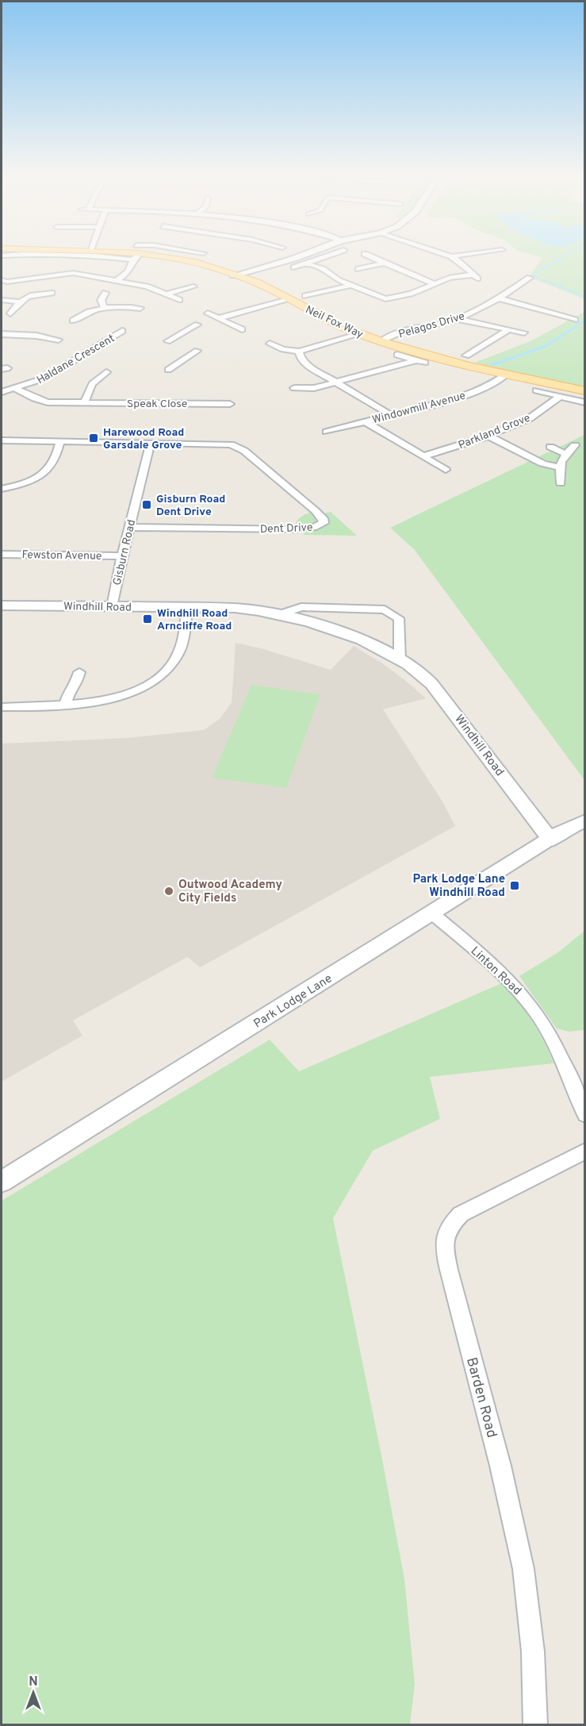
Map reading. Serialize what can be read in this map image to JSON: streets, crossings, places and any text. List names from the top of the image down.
{
  "streets": {
    "main road": ["Neil Fox Way"],
    "street": [
      "Pelagos Drive",
      "Haldane Crescent",
      "Speak Close",
      "Windowmill Avenue",
      "Parkland Grove",
      "Dent Drive",
      "Gisburn Road",
      "Fewston Avenue",
      "Windhill Road",
      "Linton Road",
      "Park Lodge Lane",
      "Barden Road"
    ]
  },
  "crossings": [
    ["Neil Fox Way", "Pelagos Drive"],
    ["Neil Fox Way", "Windowmill Avenue"],
    ["Neil Fox Way", "Parkland Grove"],
    ["Haldane Crescent", "Speak Close"],
    ["Dent Drive", "Gisburn Road"],
    ["Gisburn Road", "Fewston Avenue"],
    ["Gisburn Road", "Windhill Road"],
    ["Windhill Road", "Park Lodge Lane"],
    ["Linton Road", "Park Lodge Lane"]
  ],
  "places": {
    "transit": [
      "Harewood Road Garsdale Grove",
      "Gisburn Road Dent Drive",
      "Windhill Road Arncliffe Road",
      "Park Lodge Lane Windhill Road"
    ],
    "other": ["Outwood Academy City Fields"]
  },
  "north": "top"
}
